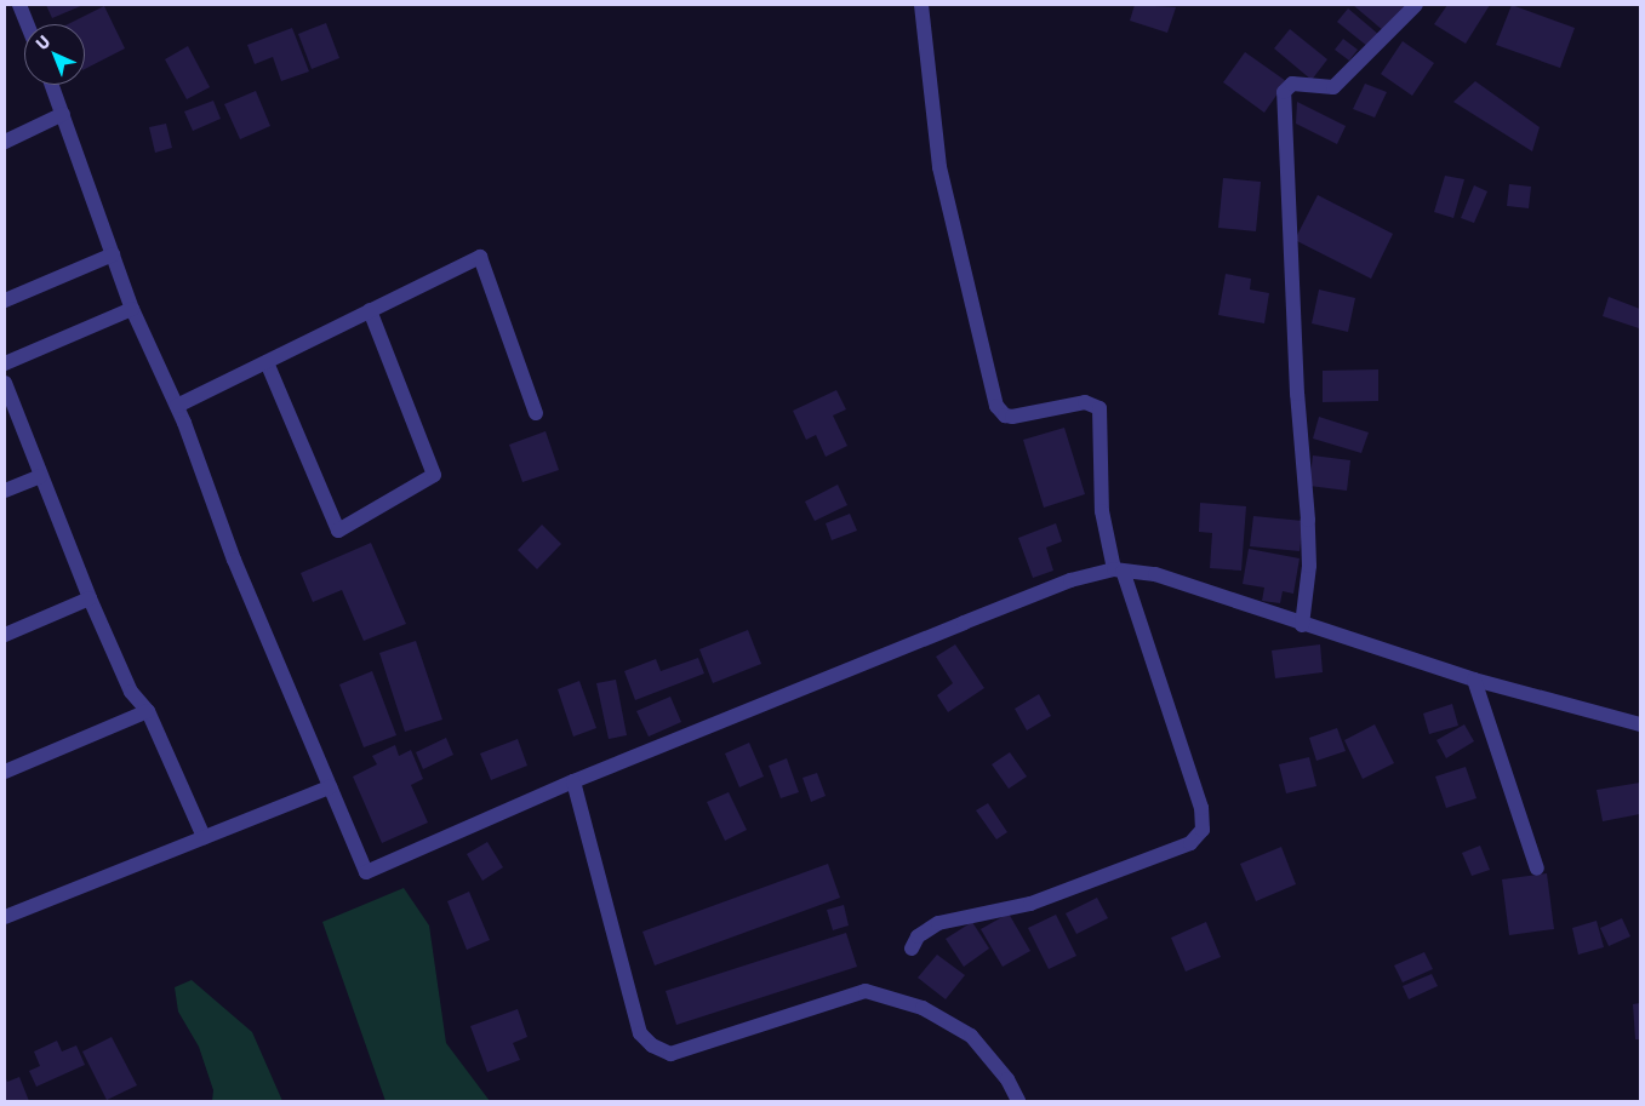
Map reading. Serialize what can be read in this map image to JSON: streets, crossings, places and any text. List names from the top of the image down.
{
  "north": "top left"
}
